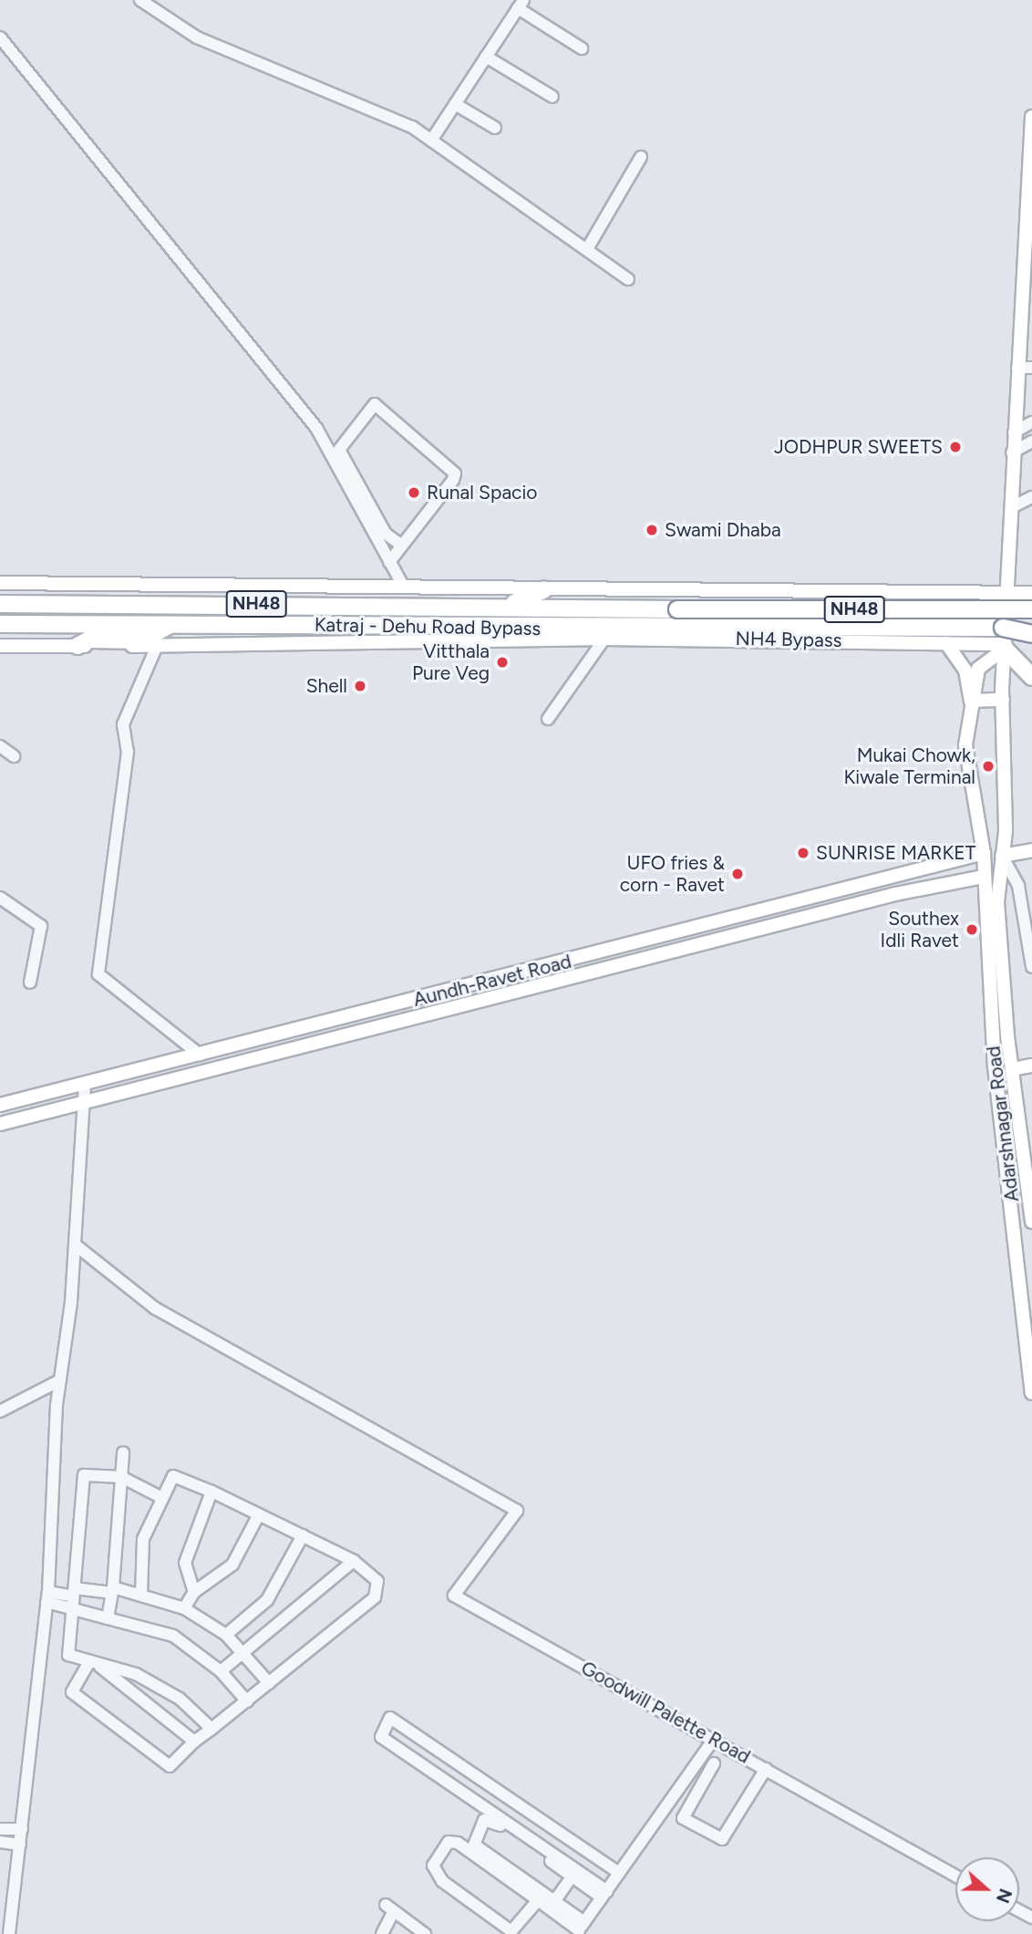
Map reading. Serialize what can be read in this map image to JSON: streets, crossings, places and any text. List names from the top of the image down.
{
  "streets": {
    "highway": ["NH48", "Katraj - Dehu Road Bypass"],
    "main road": ["NH4 Bypass", "Aundh-Ravet Road", "Adarshnagar Road"],
    "street": ["Goodwill Palette Road"]
  },
  "crossings": [
    ["NH48", "Katraj - Dehu Road Bypass"],
    ["NH48", "NH4 Bypass"],
    ["NH48", "Adarshnagar Road"],
    ["Katraj - Dehu Road Bypass", "NH4 Bypass"],
    ["NH4 Bypass", "Adarshnagar Road"],
    ["Aundh-Ravet Road", "Adarshnagar Road"]
  ],
  "places": [
    "JODHPUR SWEETS",
    "Runal Spacio",
    "Swami Dhaba",
    "Vitthala Pure Veg",
    "Shell",
    "Mukai Chowk, Kiwale Terminal",
    "SUNRISE MARKET",
    "UFO fries & corn - Ravet",
    "Southex Idli Ravet"
  ],
  "north": "right"
}
